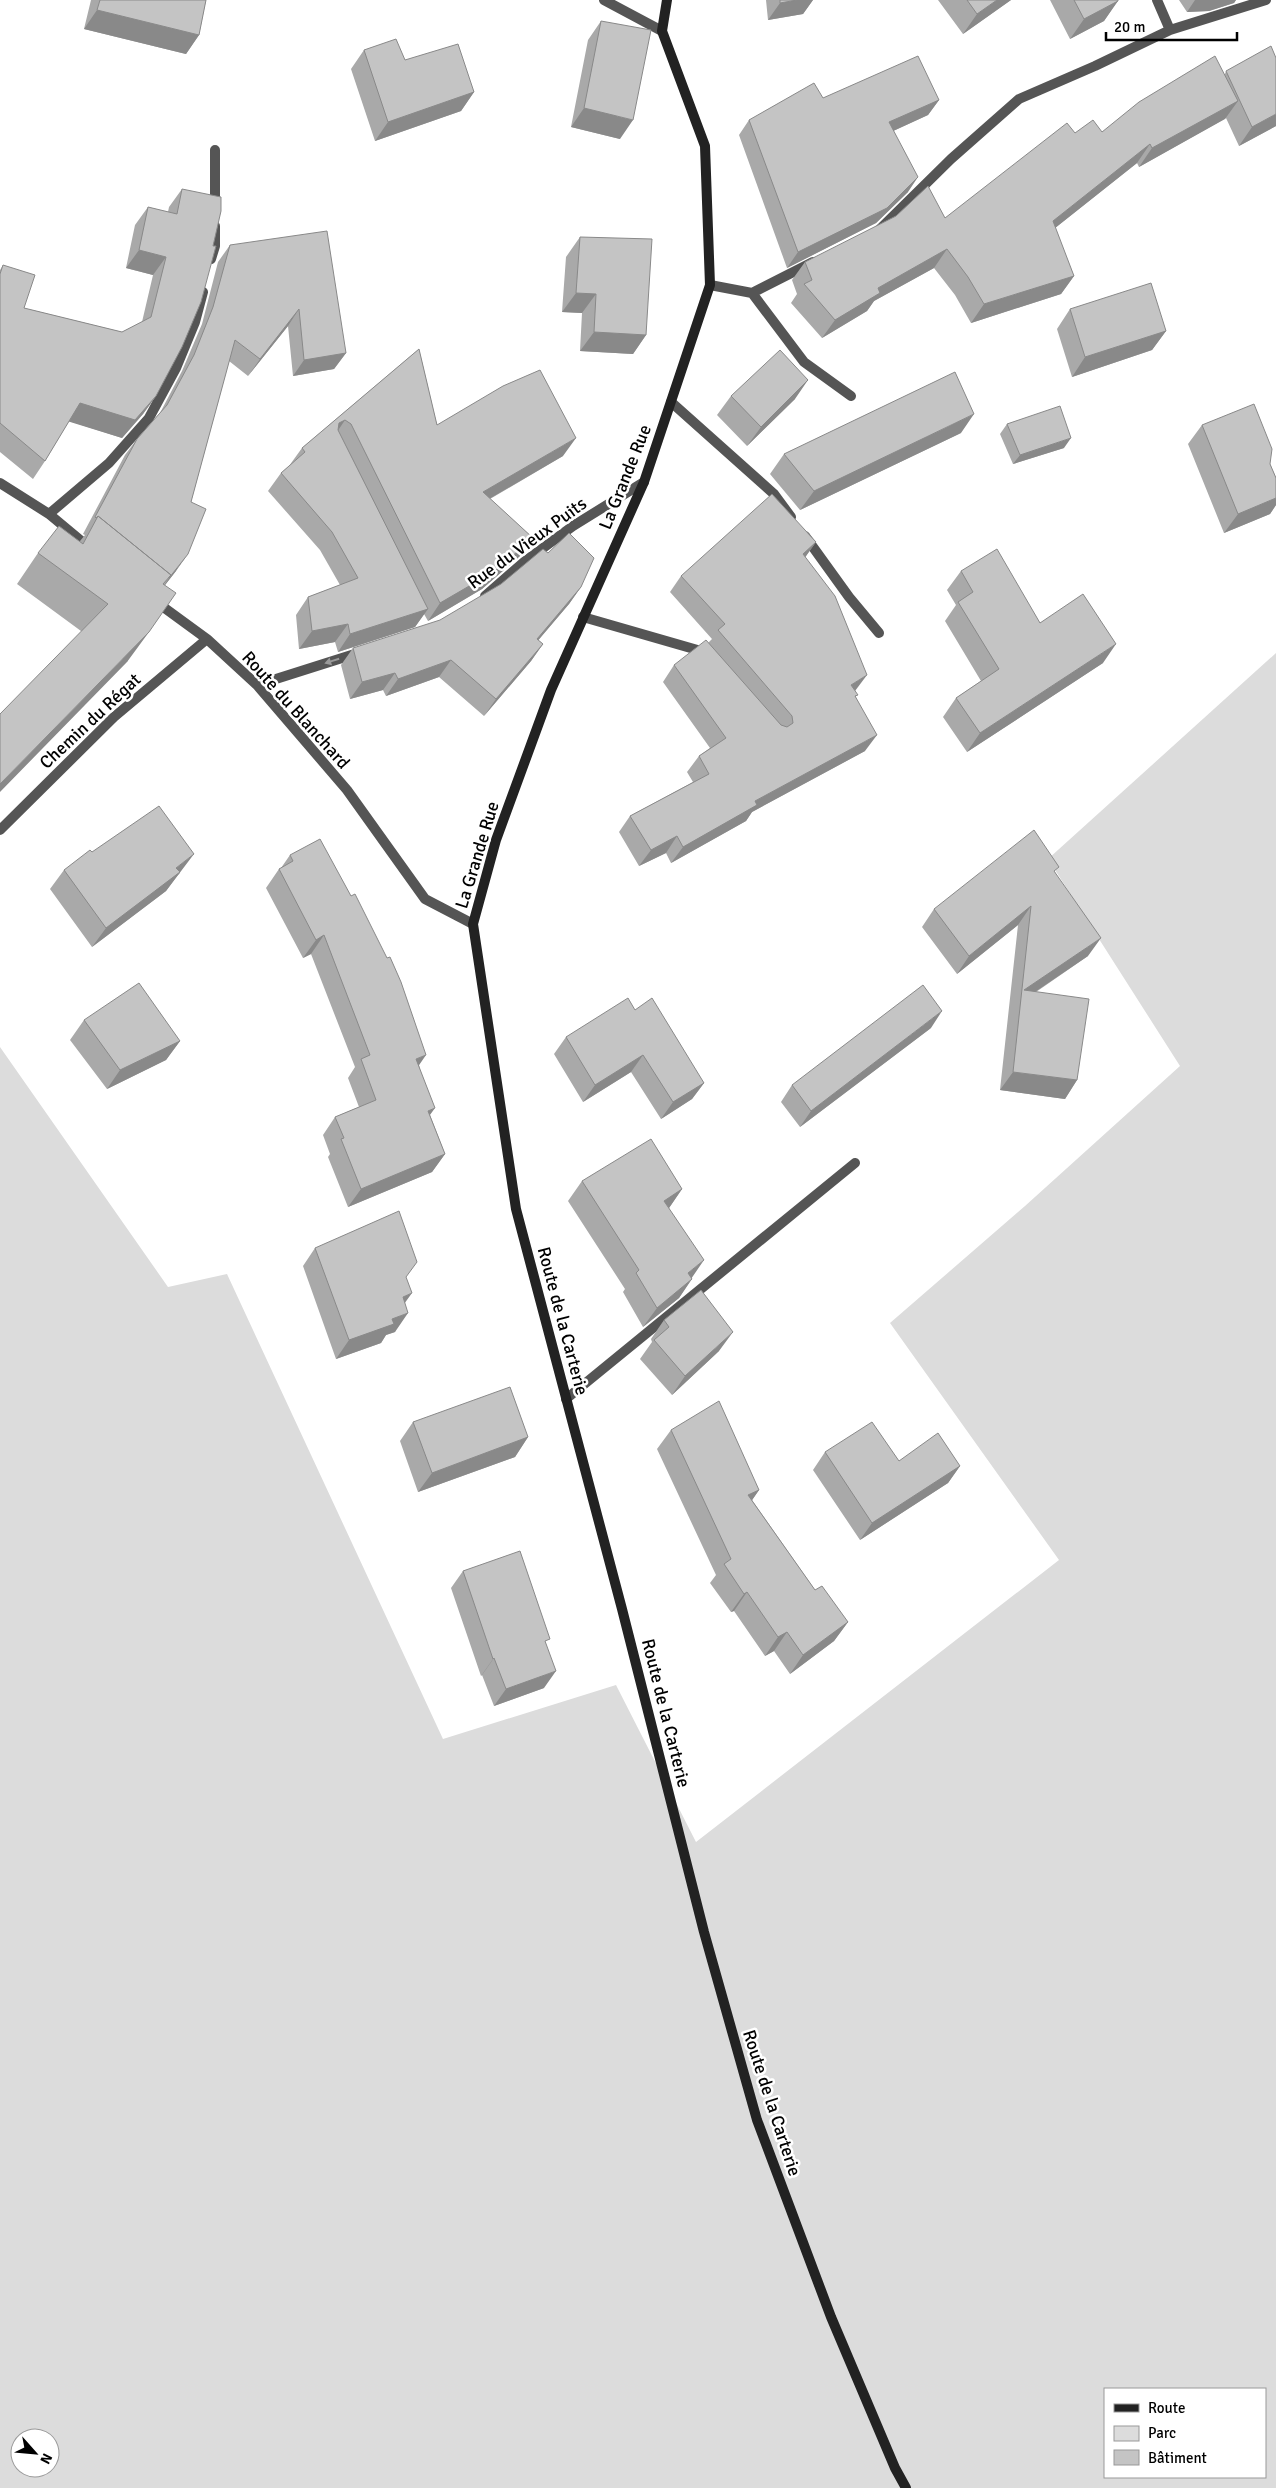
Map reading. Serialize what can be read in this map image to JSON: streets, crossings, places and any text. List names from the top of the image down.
{
  "streets": {
    "street": [
      "La Grande Rue",
      "Rue du Vieux Puits",
      "Route du Blanchard",
      "Chemin du Régat",
      "Route de la Carterie"
    ]
  },
  "crossings": [
    ["La Grande Rue", "Rue du Vieux Puits"],
    ["La Grande Rue", "Route du Blanchard"],
    ["La Grande Rue", "Route de la Carterie"],
    ["Route du Blanchard", "Chemin du Régat"],
    ["Route du Blanchard", "Route de la Carterie"]
  ],
  "legend": ["Route", "Parc", "Bâtiment"],
  "scale_bar": "20 m",
  "north": "bottom right"
}
